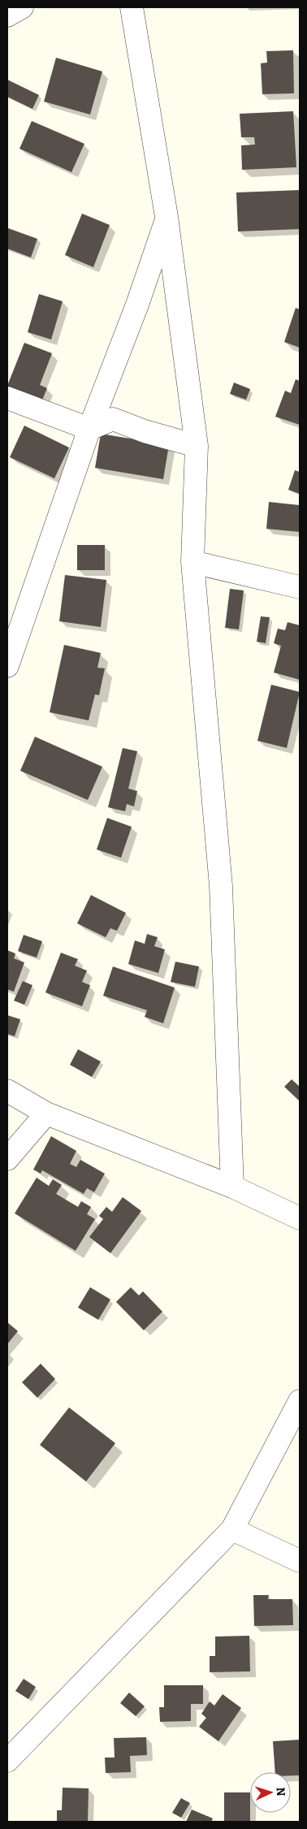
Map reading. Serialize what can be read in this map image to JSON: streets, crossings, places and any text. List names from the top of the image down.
{
  "north": "right"
}
